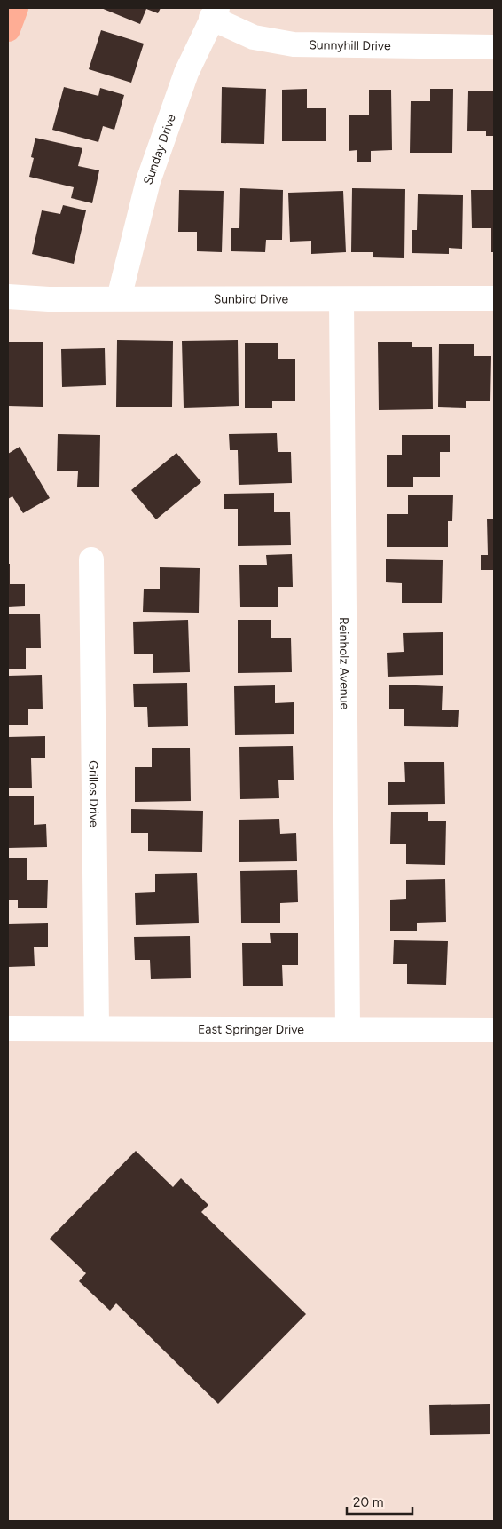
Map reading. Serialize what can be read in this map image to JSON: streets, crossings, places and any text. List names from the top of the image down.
{
  "streets": {
    "street": [
      "Sunnyhill Drive",
      "Sunday Drive",
      "Sunbird Drive",
      "Reinholz Avenue",
      "Grillos Drive",
      "East Springer Drive"
    ]
  },
  "crossings": [
    ["Sunnyhill Drive", "Sunday Drive"],
    ["Sunday Drive", "Sunbird Drive"],
    ["Sunbird Drive", "Reinholz Avenue"],
    ["Reinholz Avenue", "East Springer Drive"],
    ["Grillos Drive", "East Springer Drive"]
  ],
  "scale_bar": "20 m"
}
